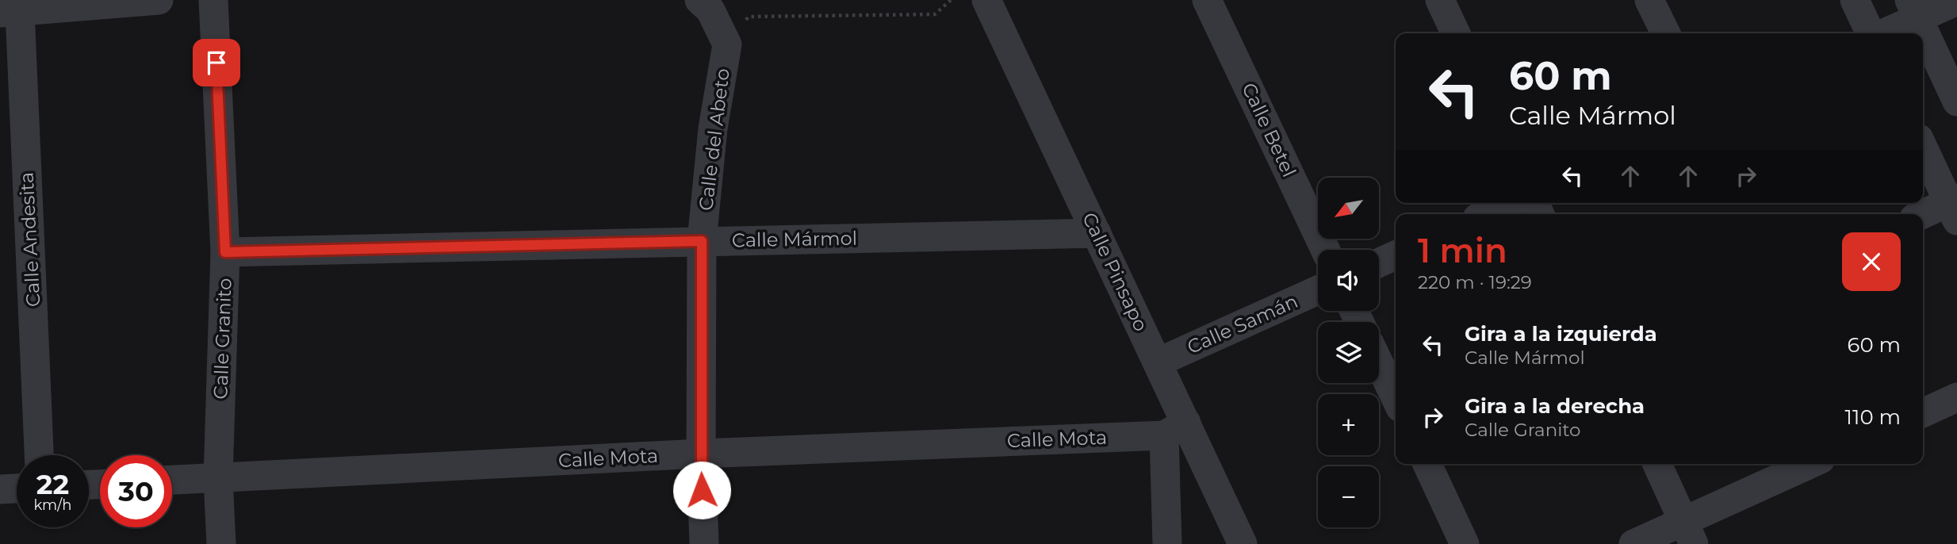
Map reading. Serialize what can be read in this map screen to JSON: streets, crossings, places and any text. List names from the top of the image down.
{
  "streets": {
    "street": [
      "Calle Betel",
      "Calle del Abeto",
      "Calle Andesita",
      "Calle Mármol",
      "Calle Pinsapo",
      "Calle Samán",
      "Calle Granito",
      "Calle Mota"
    ]
  },
  "crossings": [
    ["Calle del Abeto", "Calle Mármol"],
    ["Calle del Abeto", "Calle Mota"],
    ["Calle Mármol", "Calle Pinsapo"],
    ["Calle Mármol", "Calle Granito"],
    ["Calle Pinsapo", "Calle Samán"],
    ["Calle Pinsapo", "Calle Mota"],
    ["Calle Granito", "Calle Mota"]
  ],
  "north": "bottom left",
  "page": {
    "turn": ["60 m", "Calle Mármol"],
    "map_buttons": ["+", "−"],
    "heading": ["1 min", "220 m · 19:29"],
    "list": [
      {
        "name": "Gira a la izquierda",
        "note": "Calle Mármol",
        "value": "60 m"
      },
      {
        "name": "Gira a la derecha",
        "note": "Calle Granito",
        "value": "110 m"
      }
    ],
    "speed": "22 km/h",
    "limit": "30"
  }
}
